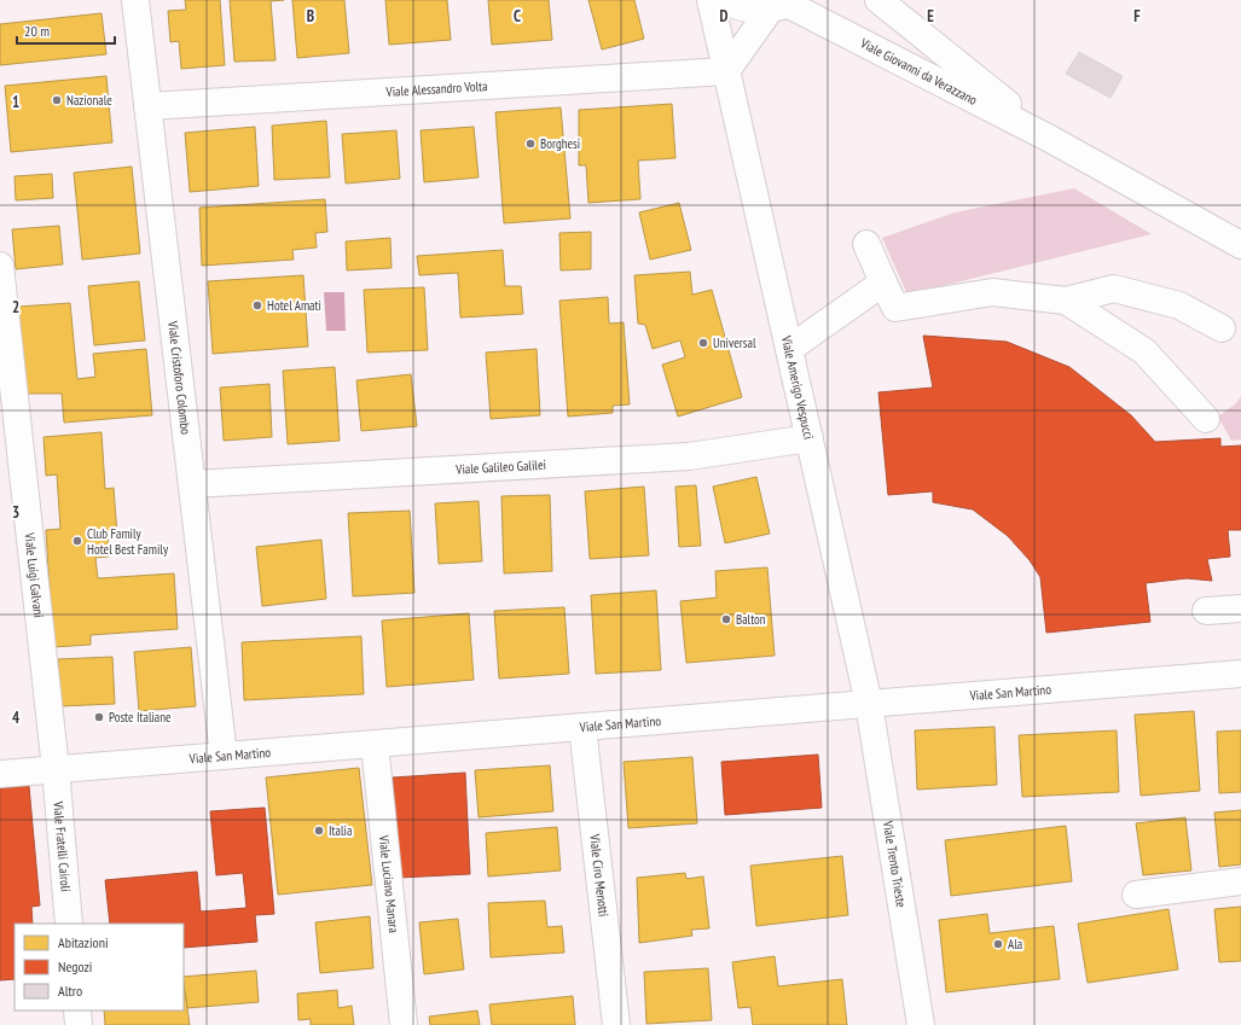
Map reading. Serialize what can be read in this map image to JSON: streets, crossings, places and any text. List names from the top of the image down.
{
  "streets": {
    "street": [
      "Viale Giovanni da Verazzano",
      "Viale Alessandro Volta",
      "Viale Cristoforo Colombo",
      "Viale Amerigo Vespucci",
      "Viale Galileo Galilei",
      "Viale Luigi Galvani",
      "Viale San Martino",
      "Viale Fratelli Cairoli",
      "Viale Trento Trieste",
      "Viale Ciro Menotti",
      "Viale Luciano Manara"
    ]
  },
  "crossings": [
    ["Viale Alessandro Volta", "Viale Cristoforo Colombo"],
    ["Viale Alessandro Volta", "Viale Amerigo Vespucci"],
    ["Viale Cristoforo Colombo", "Viale Galileo Galilei"],
    ["Viale Cristoforo Colombo", "Viale San Martino"],
    ["Viale Amerigo Vespucci", "Viale Galileo Galilei"],
    ["Viale Amerigo Vespucci", "Viale San Martino"],
    ["Viale Amerigo Vespucci", "Viale Trento Trieste"],
    ["Viale Luigi Galvani", "Viale San Martino"],
    ["Viale Luigi Galvani", "Viale Fratelli Cairoli"],
    ["Viale San Martino", "Viale Fratelli Cairoli"],
    ["Viale San Martino", "Viale Trento Trieste"],
    ["Viale San Martino", "Viale Ciro Menotti"],
    ["Viale San Martino", "Viale Luciano Manara"]
  ],
  "places": [
    "Nazionale",
    "Borghesi",
    "Hotel Amati",
    "Universal",
    "Club Family Hotel Best Family",
    "Balton",
    "Poste Italiane",
    "Italia",
    "Ala"
  ],
  "legend": ["Abitazioni", "Negozi", "Altro"],
  "scale_bar": "20 m",
  "grid": {
    "columns": [
      "B",
      "C",
      "D",
      "E",
      "F"
    ],
    "rows": [
      "1",
      "2",
      "3",
      "4"
    ]
  }
}
